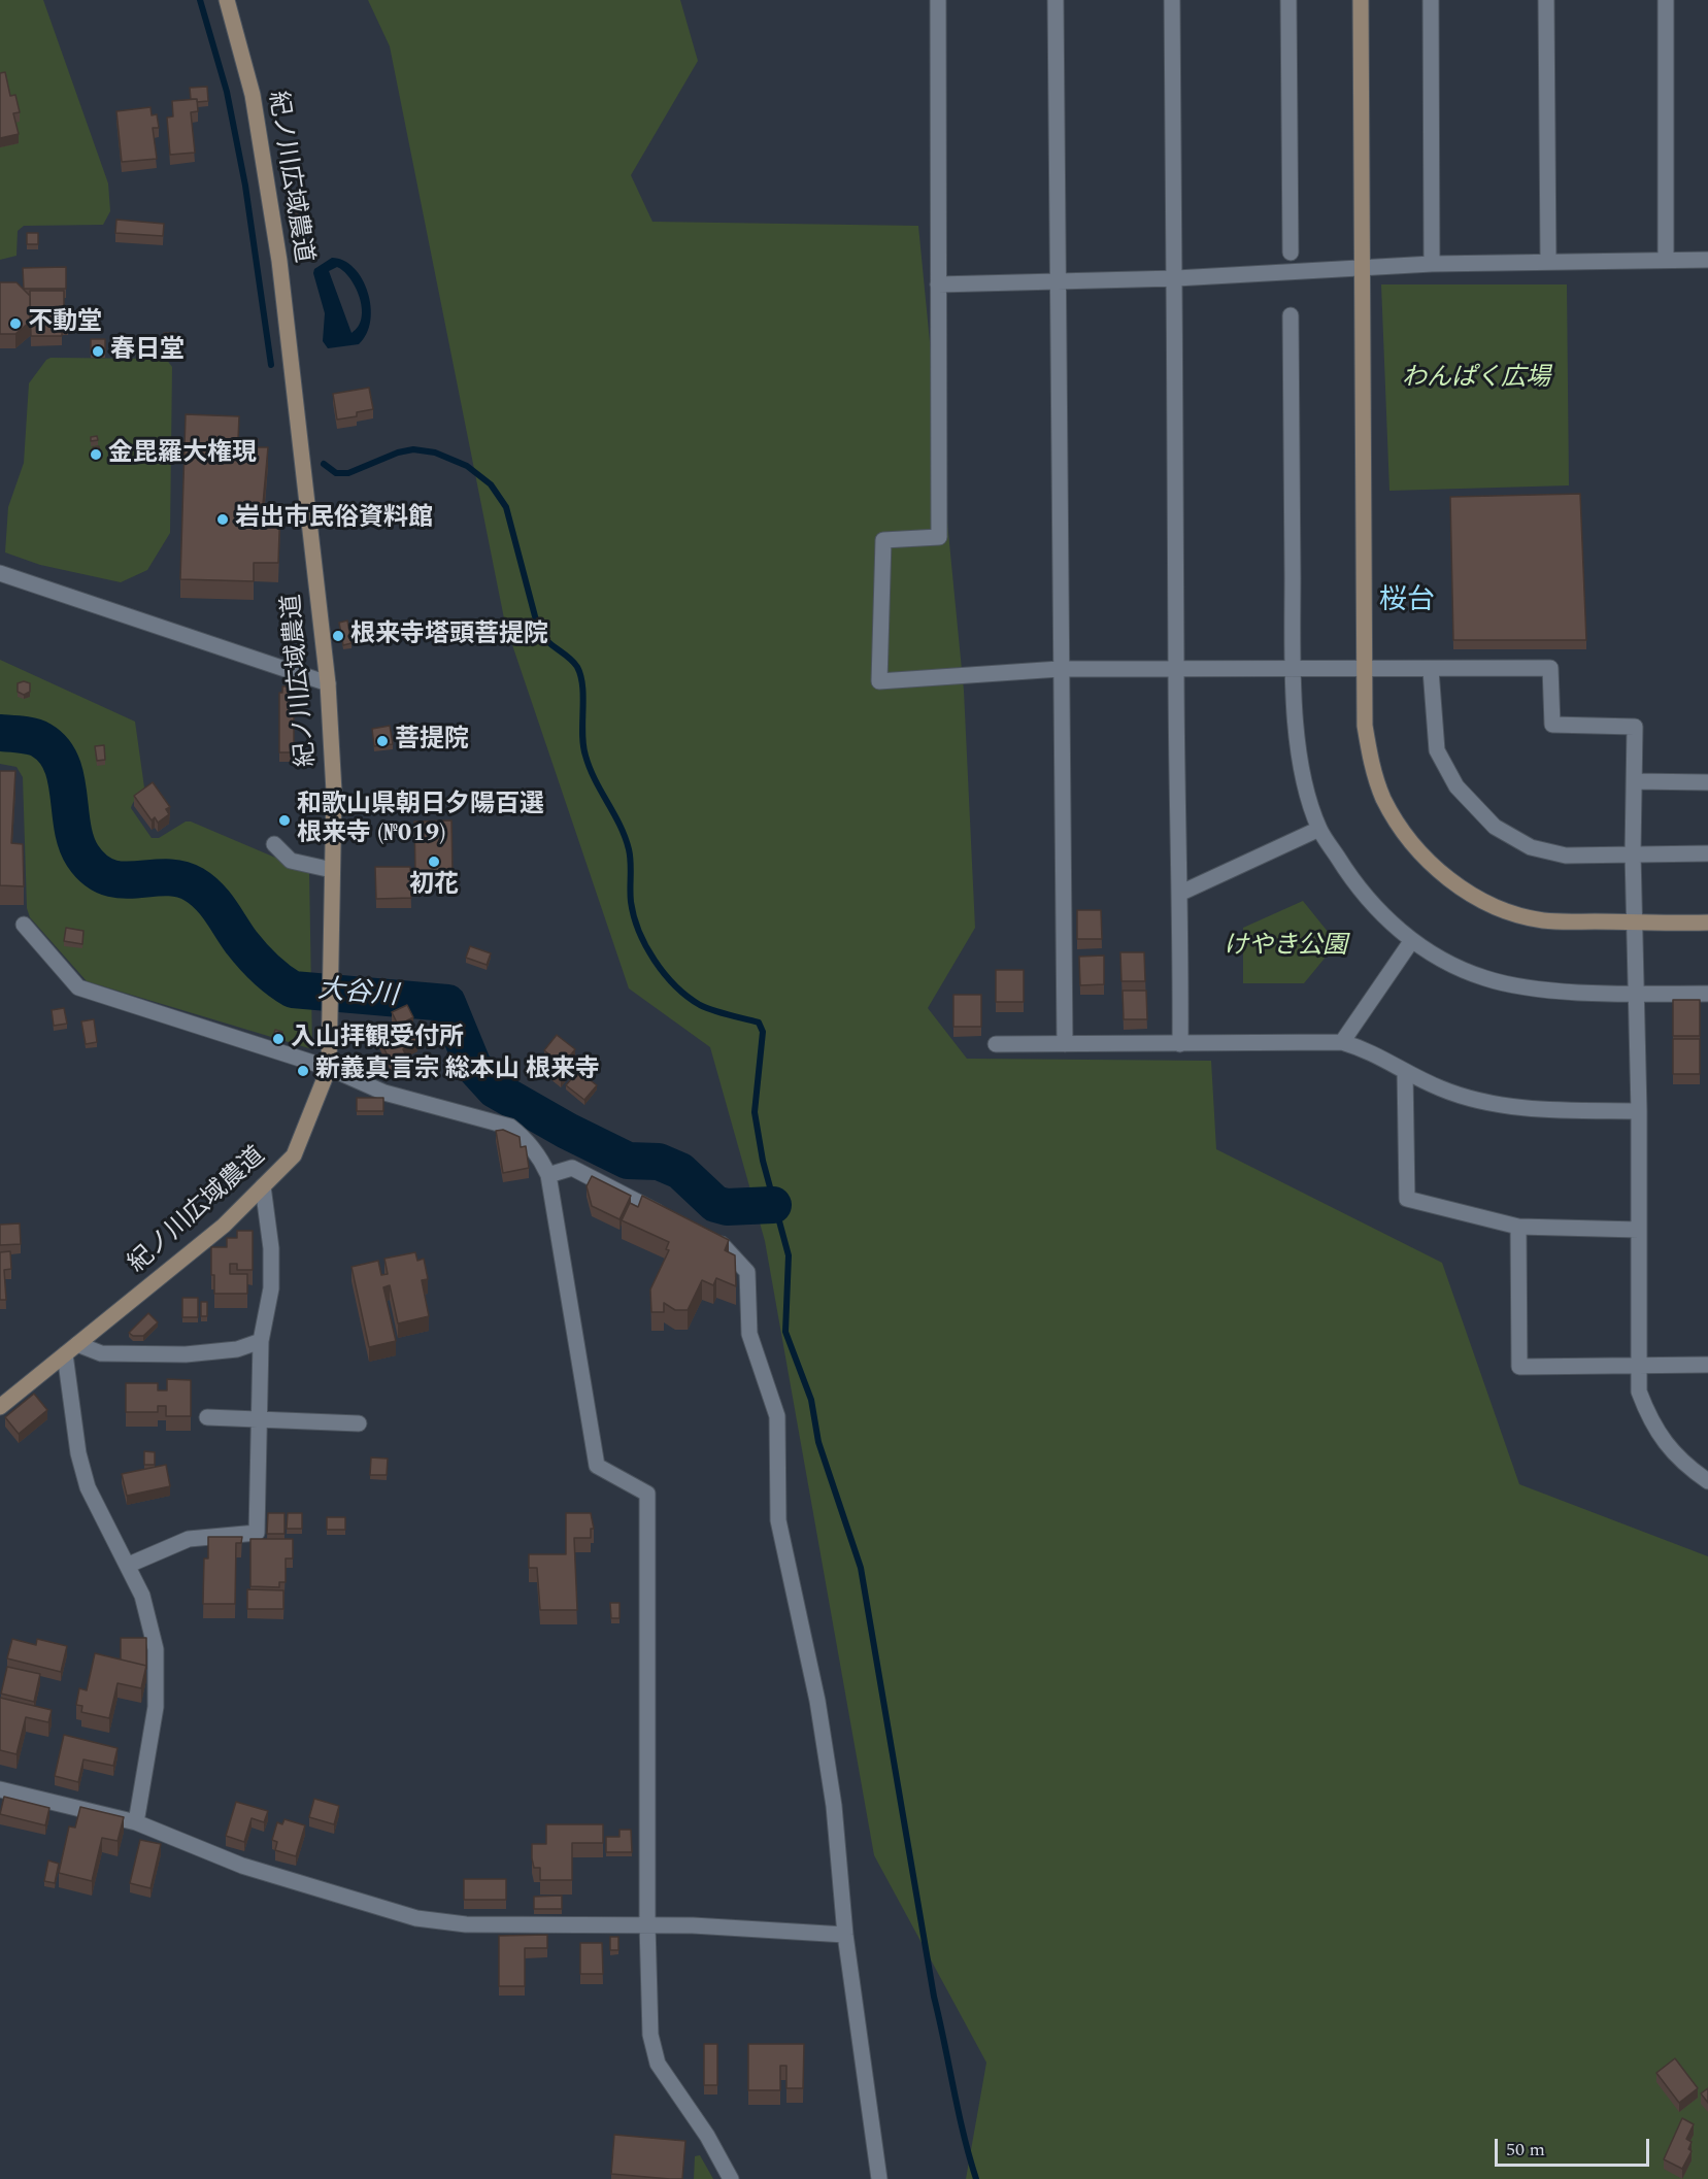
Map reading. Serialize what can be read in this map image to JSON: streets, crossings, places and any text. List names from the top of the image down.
{
  "streets": {
    "street": ["紀ノ川広域農道"]
  },
  "districts": ["桜台"],
  "water": ["大谷川"],
  "parks": ["わんぱく広場", "けやき公園"],
  "places": [
    "不動堂",
    "春日堂",
    "金毘羅大権現",
    "岩出市民俗資料館",
    "根来寺塔頭菩提院",
    "菩提院",
    "和歌山県朝日夕陽百選 根来寺 (№019)",
    "初花",
    "入山拝観受付所",
    "新義真言宗 総本山 根来寺"
  ],
  "scale_bar": "50 m"
}
